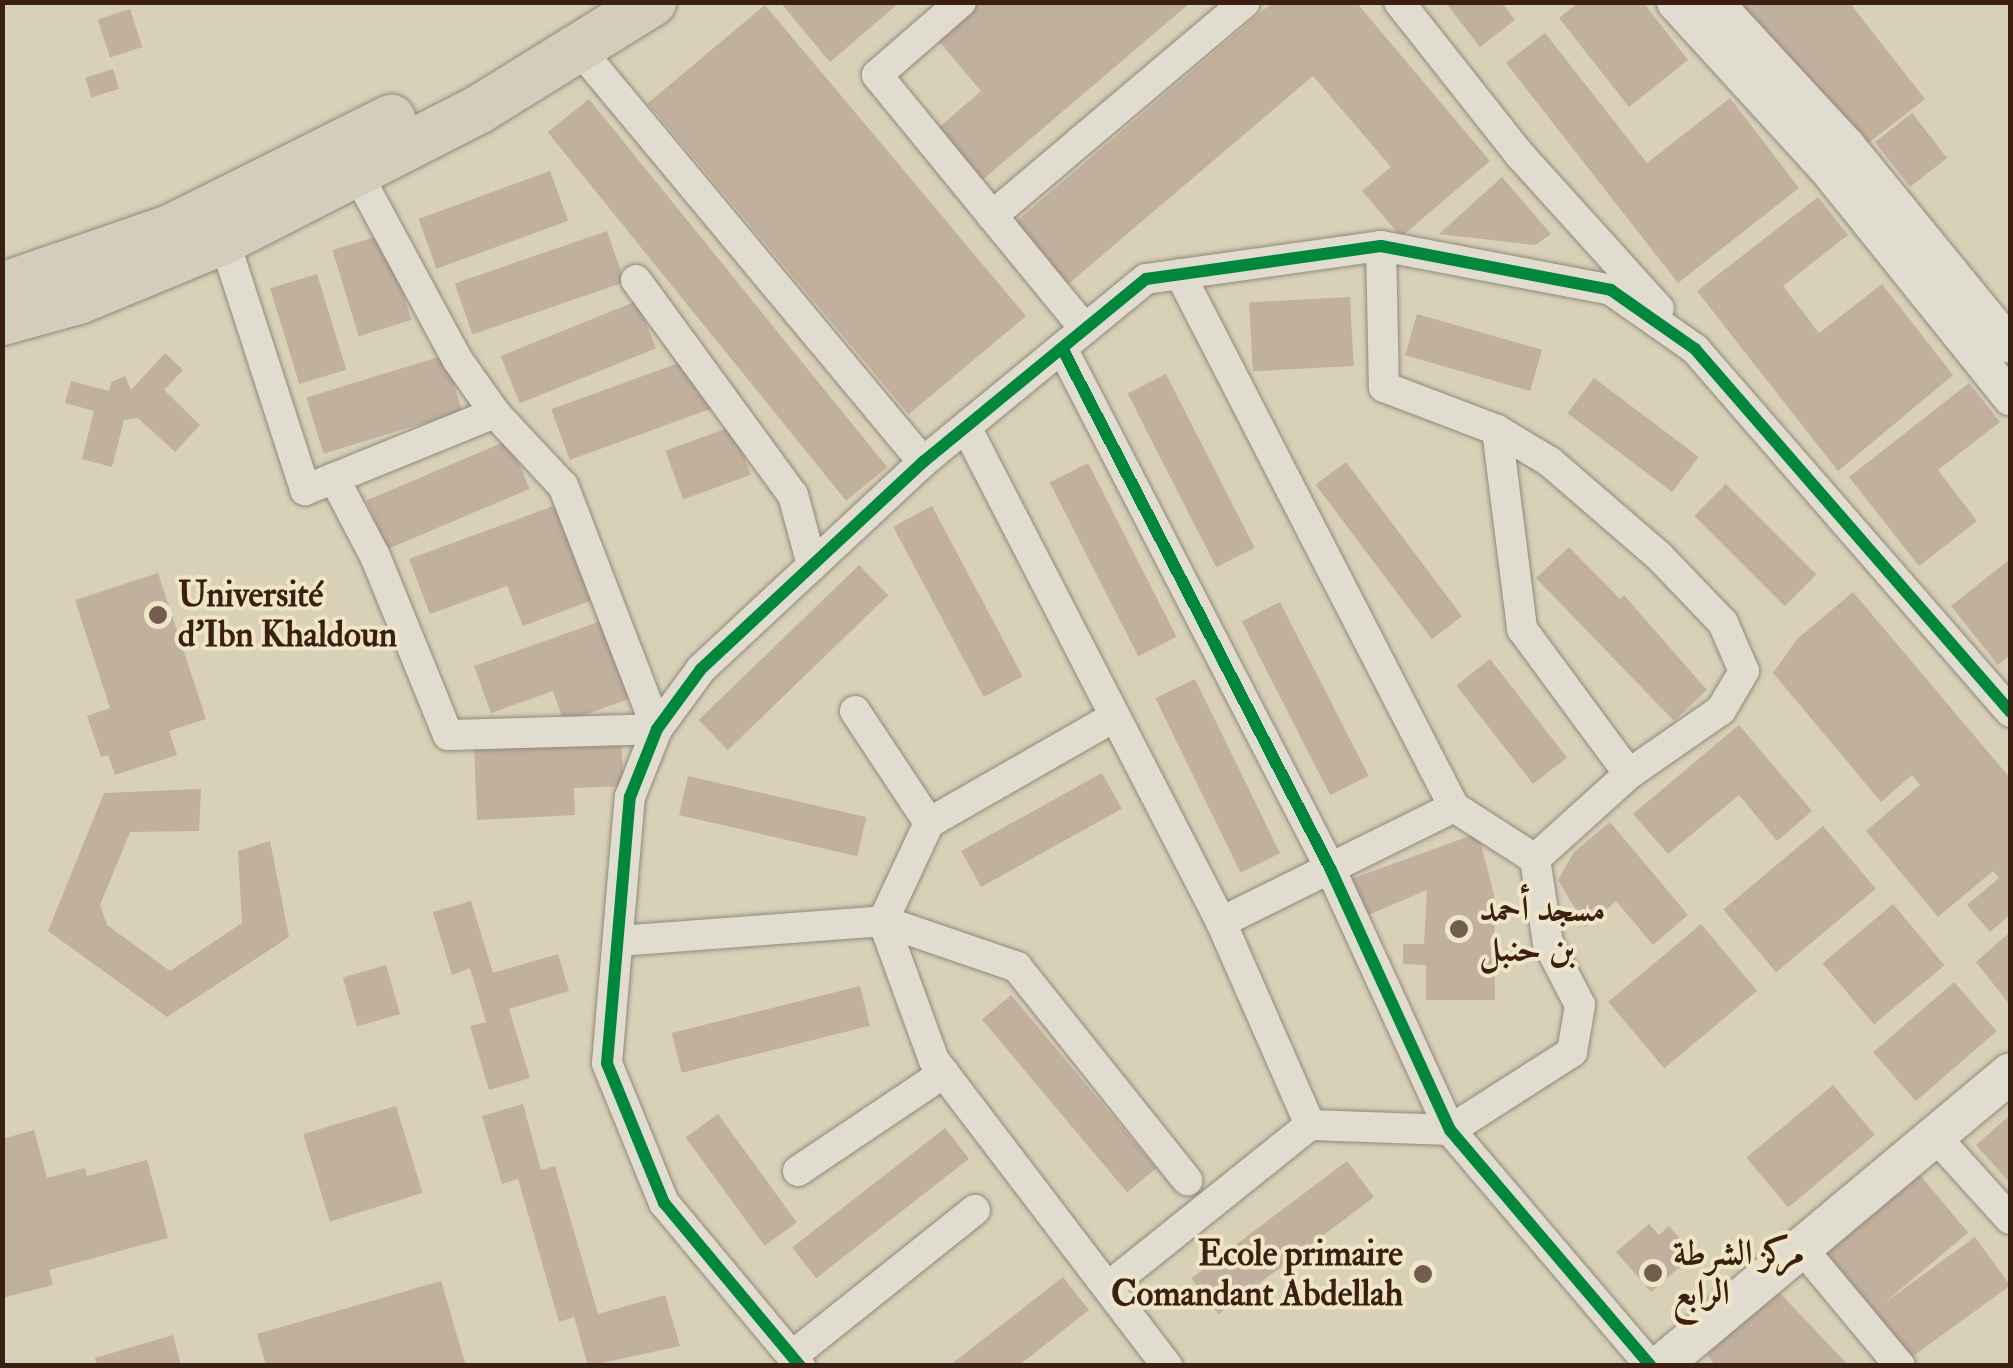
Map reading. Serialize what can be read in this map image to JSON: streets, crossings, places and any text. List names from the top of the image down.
{
  "places": [
    "Université d'Ibn Khaldoun",
    "مسجد أحمد بن حنبل",
    "مركز الشرطة الرابع",
    "Ecole primaire Comandant Abdellah"
  ]
}
